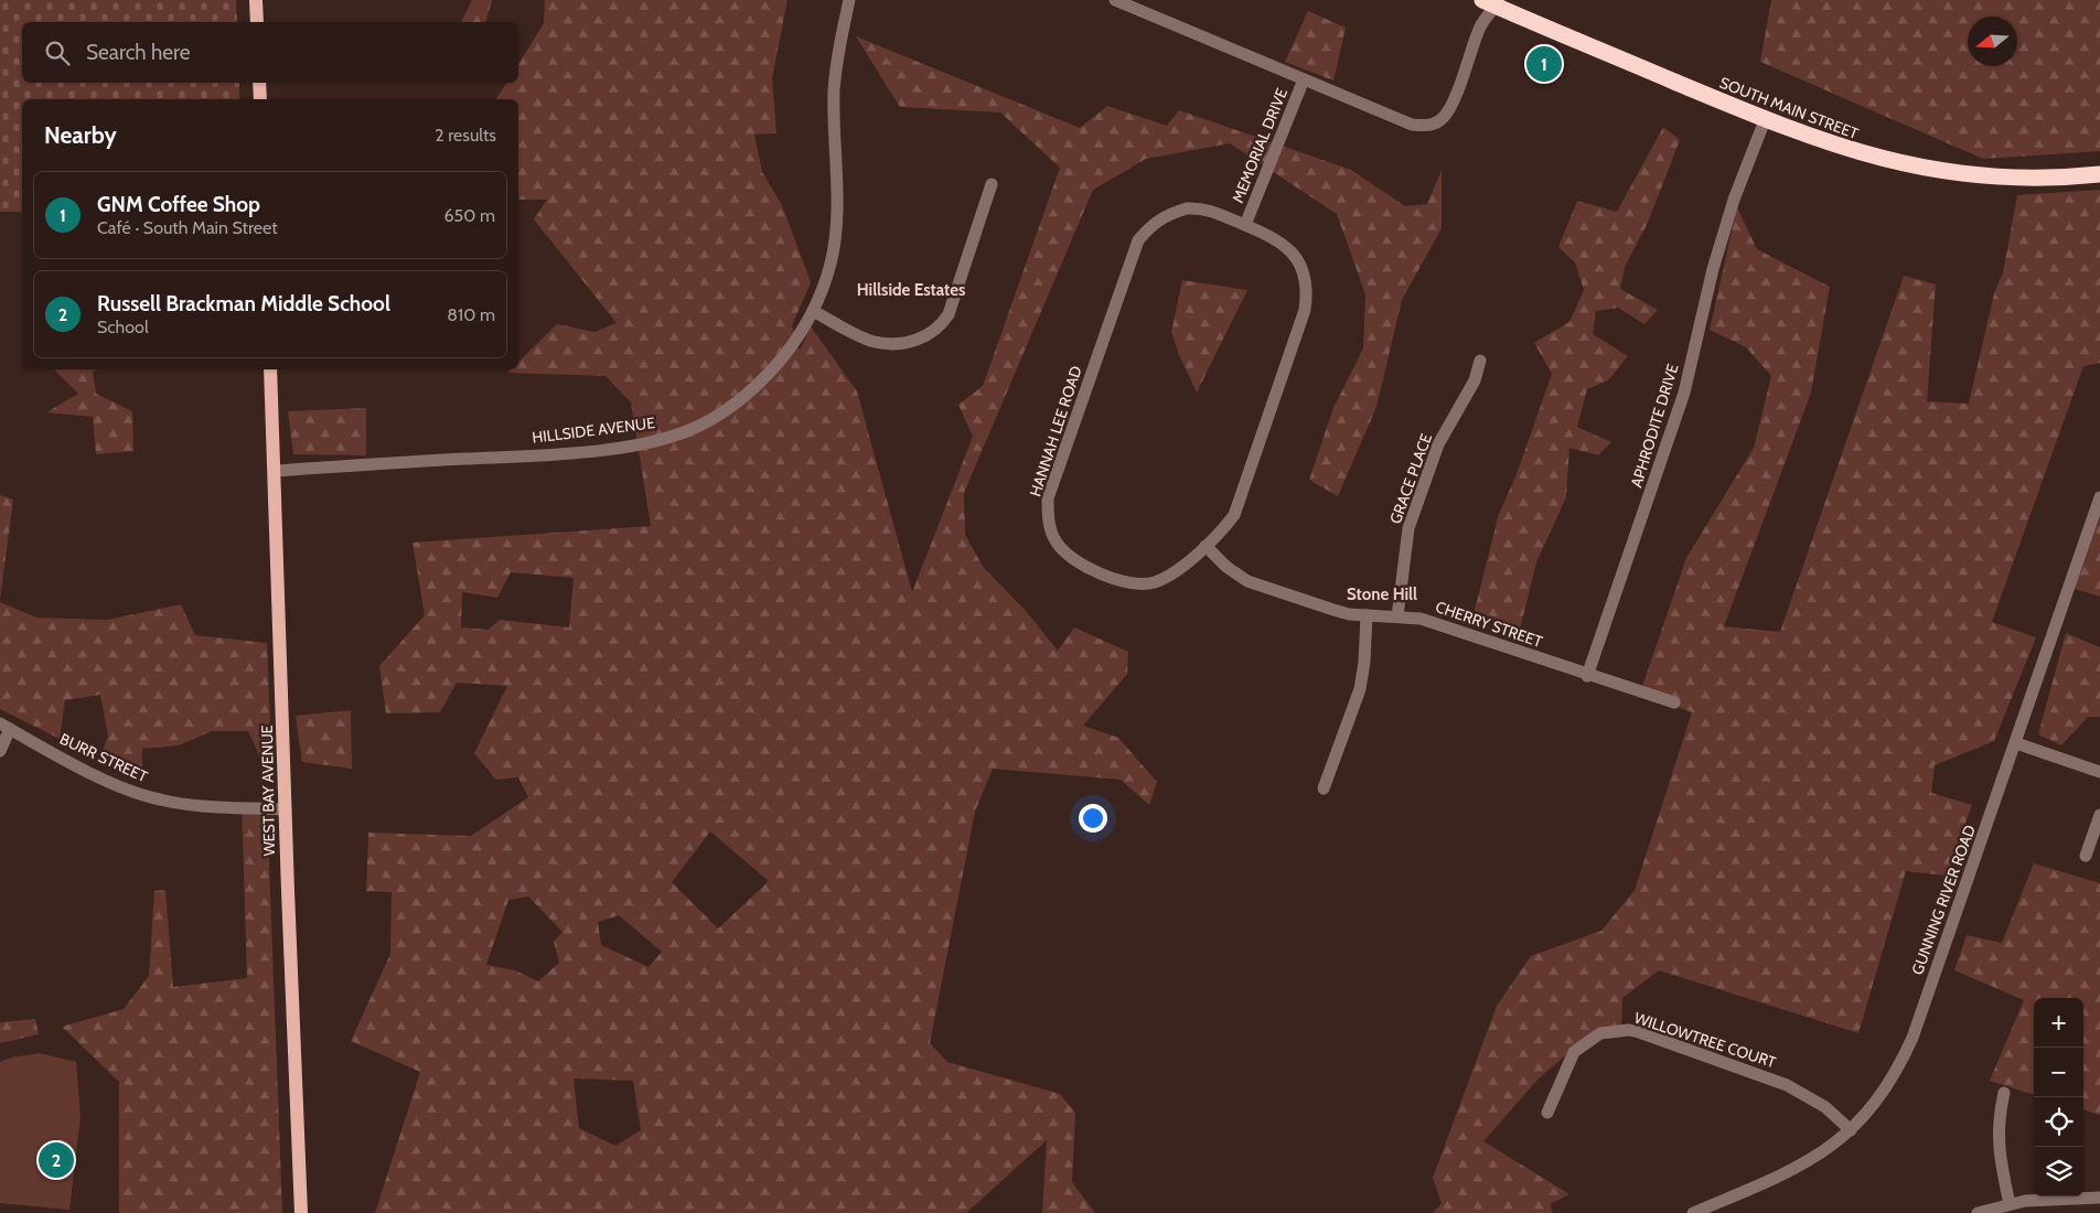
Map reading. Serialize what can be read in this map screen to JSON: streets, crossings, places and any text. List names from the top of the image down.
{
  "streets": {
    "highway": ["SOUTH MAIN STREET"],
    "main road": ["WEST BAY AVENUE"],
    "street": [
      "MEMORIAL DRIVE",
      "APHRODITE DRIVE",
      "HILLSIDE AVENUE",
      "HANNAH LEE ROAD",
      "GRACE PLACE",
      "CHERRY STREET",
      "BURR STREET",
      "GUNNING RIVER ROAD",
      "WILLOWTREE COURT"
    ]
  },
  "crossings": [
    ["SOUTH MAIN STREET", "MEMORIAL DRIVE"],
    ["SOUTH MAIN STREET", "APHRODITE DRIVE"],
    ["MEMORIAL DRIVE", "HANNAH LEE ROAD"],
    ["APHRODITE DRIVE", "CHERRY STREET"],
    ["HILLSIDE AVENUE", "WEST BAY AVENUE"],
    ["HANNAH LEE ROAD", "CHERRY STREET"],
    ["GRACE PLACE", "CHERRY STREET"],
    ["BURR STREET", "WEST BAY AVENUE"],
    ["GUNNING RIVER ROAD", "WILLOWTREE COURT"]
  ],
  "districts": ["Hillside Estates", "Stone Hill"],
  "north": "left",
  "page": {
    "search": "Search here",
    "pins": ["1", "2"],
    "heading": ["Nearby", "2 results"],
    "list": [
      {
        "mark": "1",
        "name": "GNM Coffee Shop",
        "note": "Café · South Main Street",
        "value": "650 m"
      },
      {
        "mark": "2",
        "name": "Russell Brackman Middle School",
        "note": "School",
        "value": "810 m"
      }
    ],
    "map_buttons": ["+", "−"]
  }
}
